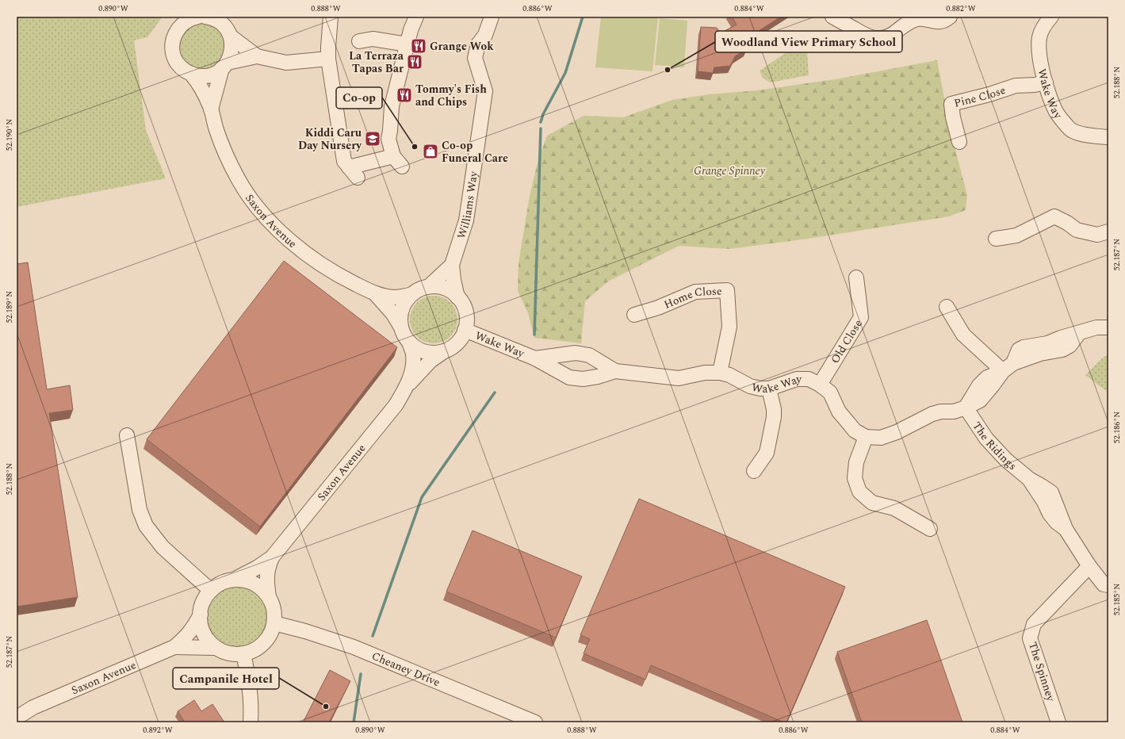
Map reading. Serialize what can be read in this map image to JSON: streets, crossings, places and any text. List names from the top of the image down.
{
  "streets": {
    "street": [
      "Wake Way",
      "Pine Close",
      "Williams Way",
      "Saxon Avenue",
      "Home Close",
      "Old Close",
      "The Ridings",
      "Cheaney Drive",
      "The Spinney"
    ]
  },
  "crossings": [
    ["Wake Way", "Pine Close"],
    ["Wake Way", "Williams Way"],
    ["Wake Way", "Saxon Avenue"],
    ["Wake Way", "Home Close"],
    ["Wake Way", "Old Close"],
    ["Williams Way", "Saxon Avenue"],
    ["Saxon Avenue", "Cheaney Drive"],
    ["The Ridings", "The Spinney"]
  ],
  "parks": ["Grange Spinney"],
  "places": {
    "restaurant": ["Grange Wok", "La Terraza Tapas Bar", "Tommy's Fish and Chips"],
    "other": ["Woodland View Primary School", "Co-op", "Campanile Hotel"],
    "school or university": ["Kiddi Caru Day Nursery"],
    "shop": ["Co-op Funeral Care"]
  },
  "coordinates": [
    "0.890°W",
    "0.888°W",
    "0.886°W",
    "0.884°W",
    "0.882°W",
    "52.188°N",
    "52.190°N",
    "52.187°N",
    "52.189°N",
    "52.186°N",
    "52.185°N",
    "0.892°W"
  ]
}
